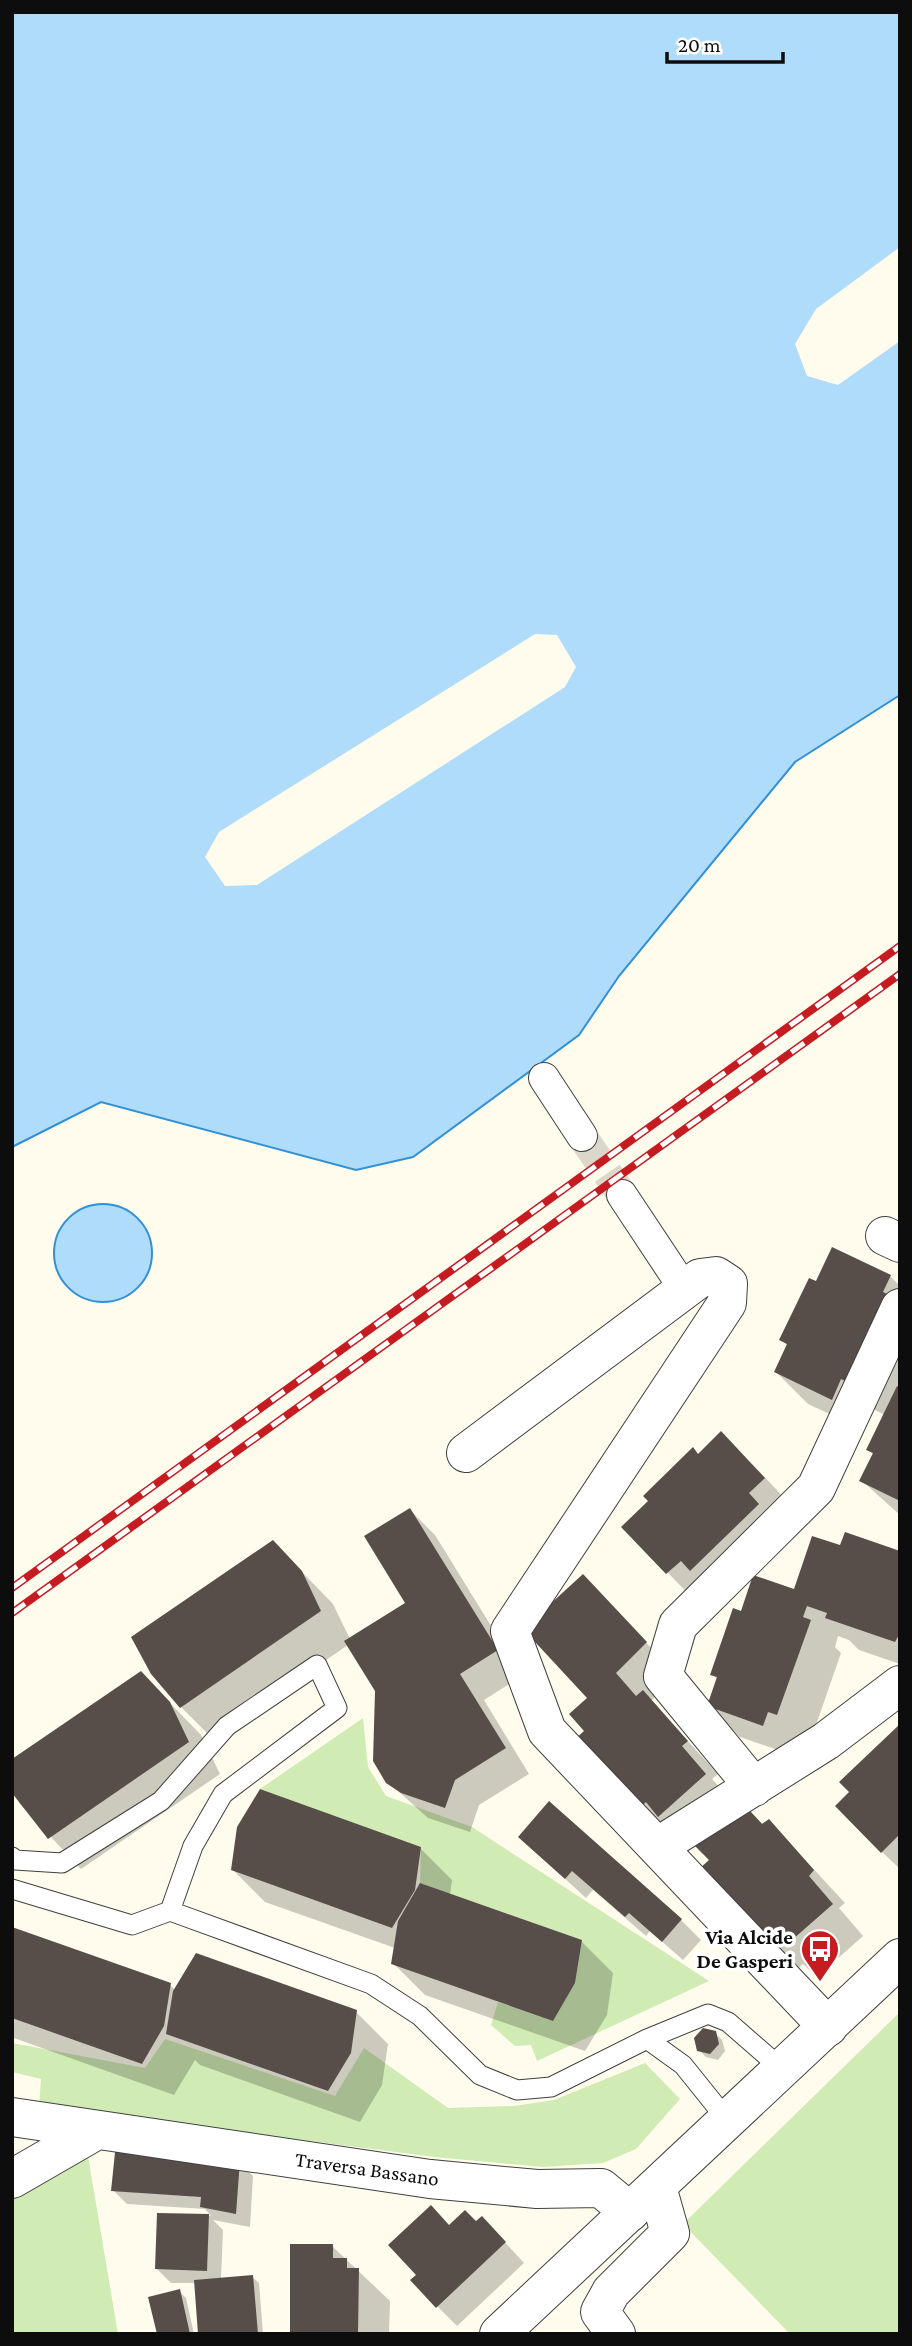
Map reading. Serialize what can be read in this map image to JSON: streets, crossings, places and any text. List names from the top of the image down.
{
  "streets": {
    "street": ["Traversa Bassano"]
  },
  "places": {
    "bus stop": ["Via Alcide De Gasperi"]
  },
  "scale_bar": "20 m"
}
